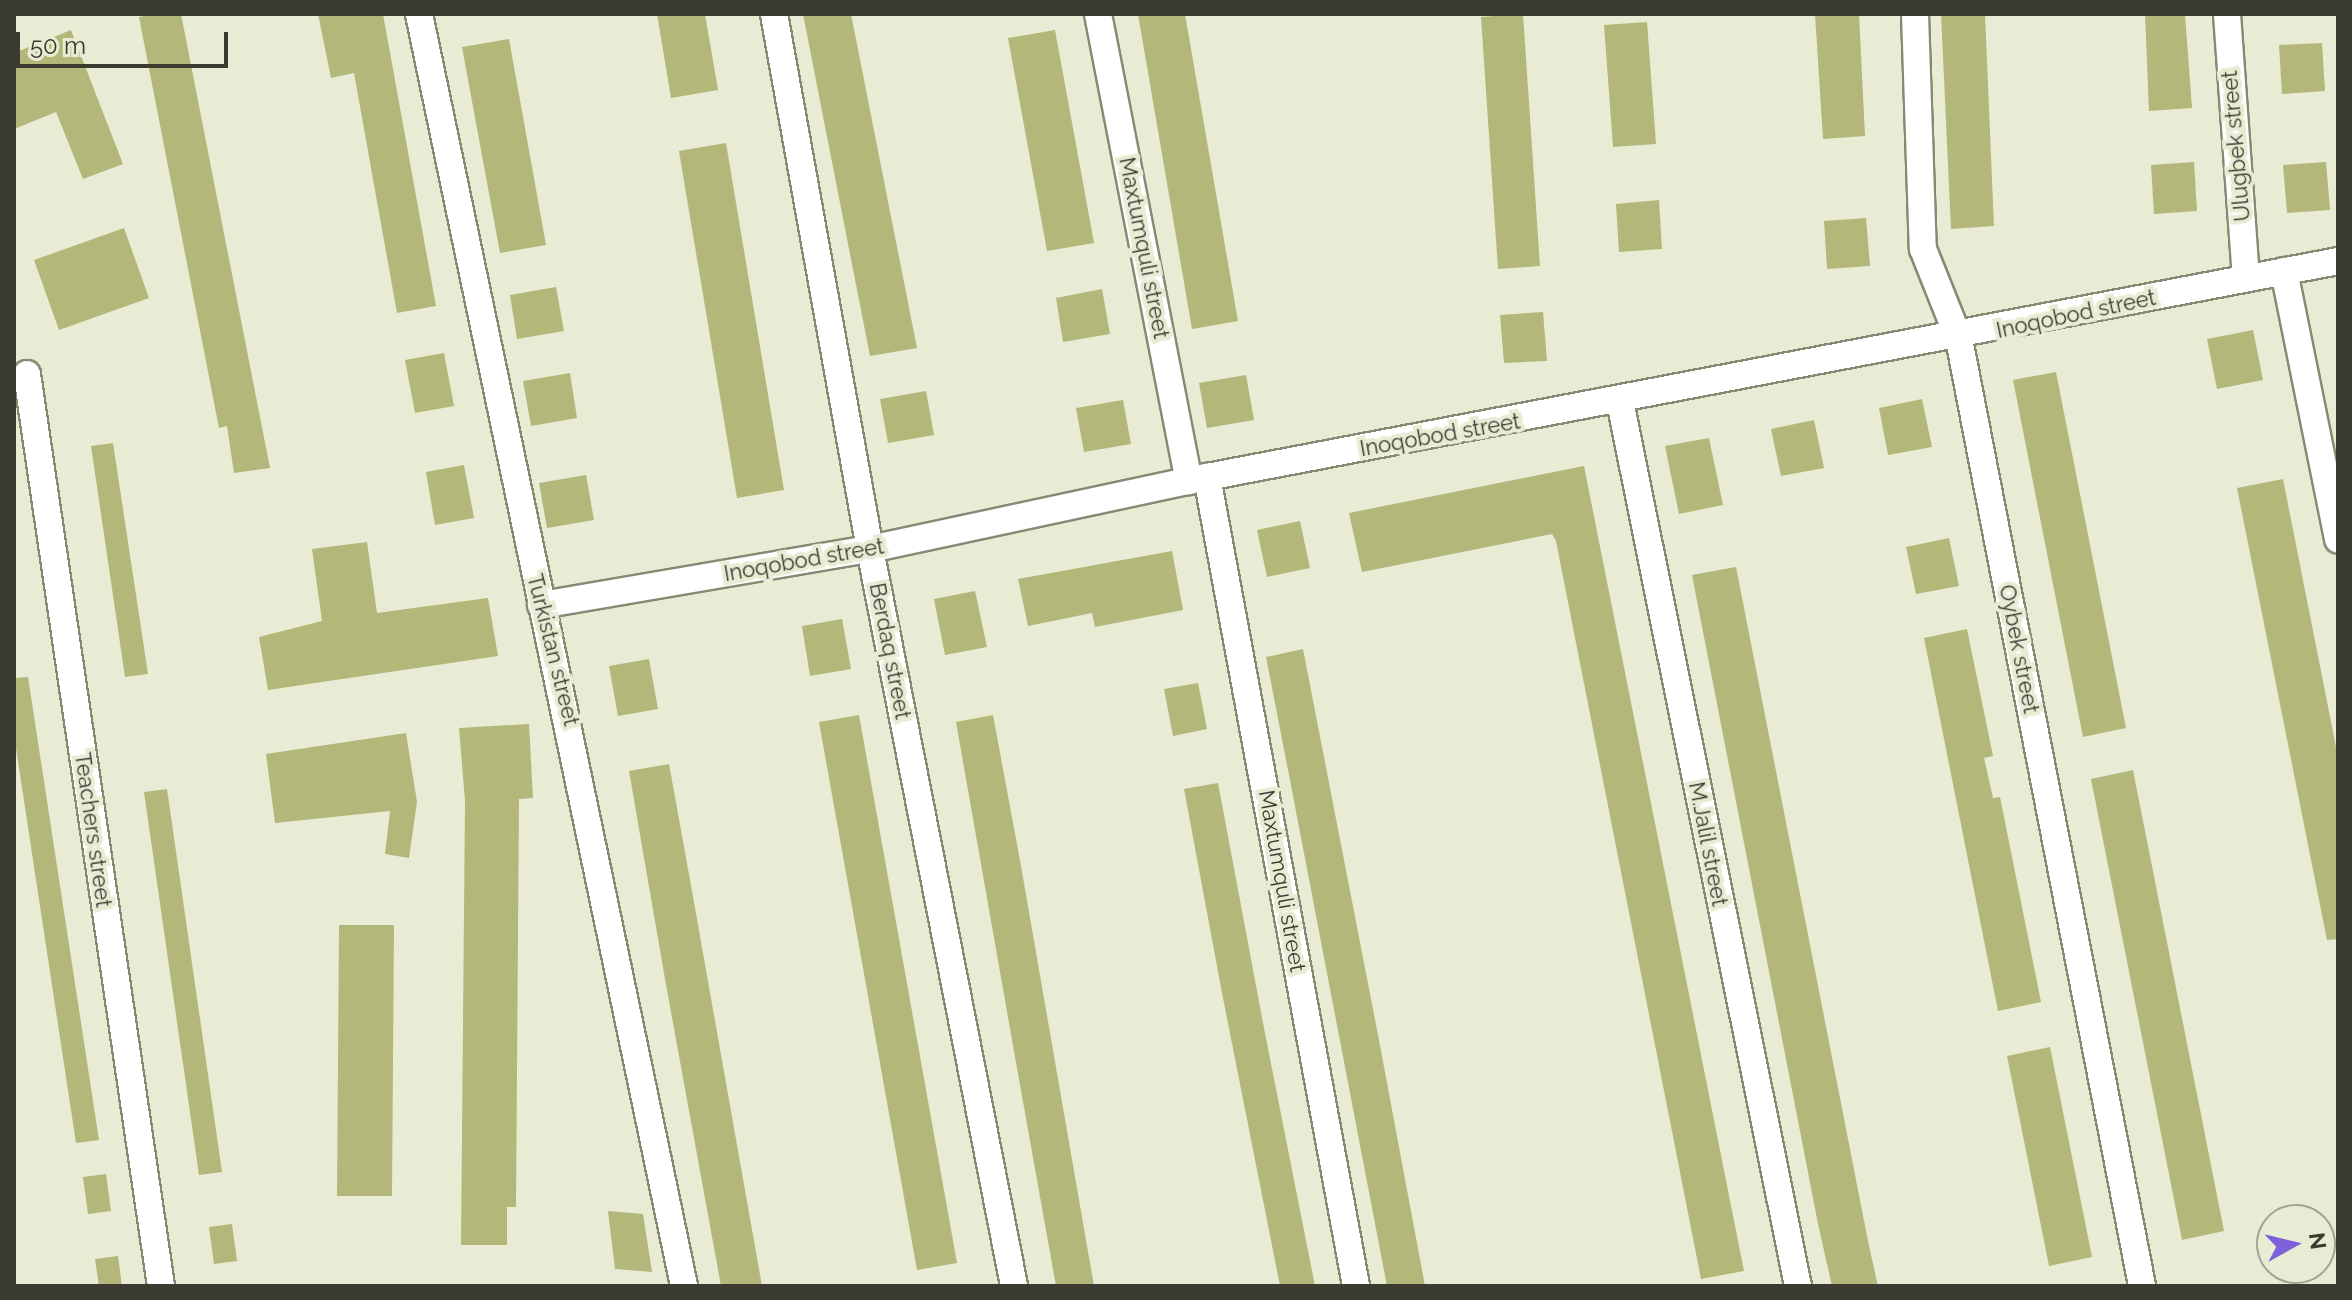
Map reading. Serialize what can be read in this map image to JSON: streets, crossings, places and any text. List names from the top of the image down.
{
  "streets": {
    "street": [
      "Ulugbek street",
      "Maxtumquli street",
      "Inoqobod street",
      "Oybek street",
      "Turkistan street",
      "Berdaq street",
      "Teachers street",
      "M.Jalil street"
    ]
  },
  "crossings": [
    ["Ulugbek street", "Inoqobod street"],
    ["Maxtumquli street", "Inoqobod street"],
    ["Inoqobod street", "Oybek street"],
    ["Inoqobod street", "Turkistan street"],
    ["Inoqobod street", "Berdaq street"],
    ["Inoqobod street", "M.Jalil street"]
  ],
  "scale_bar": "50 m",
  "north": "right"
}
